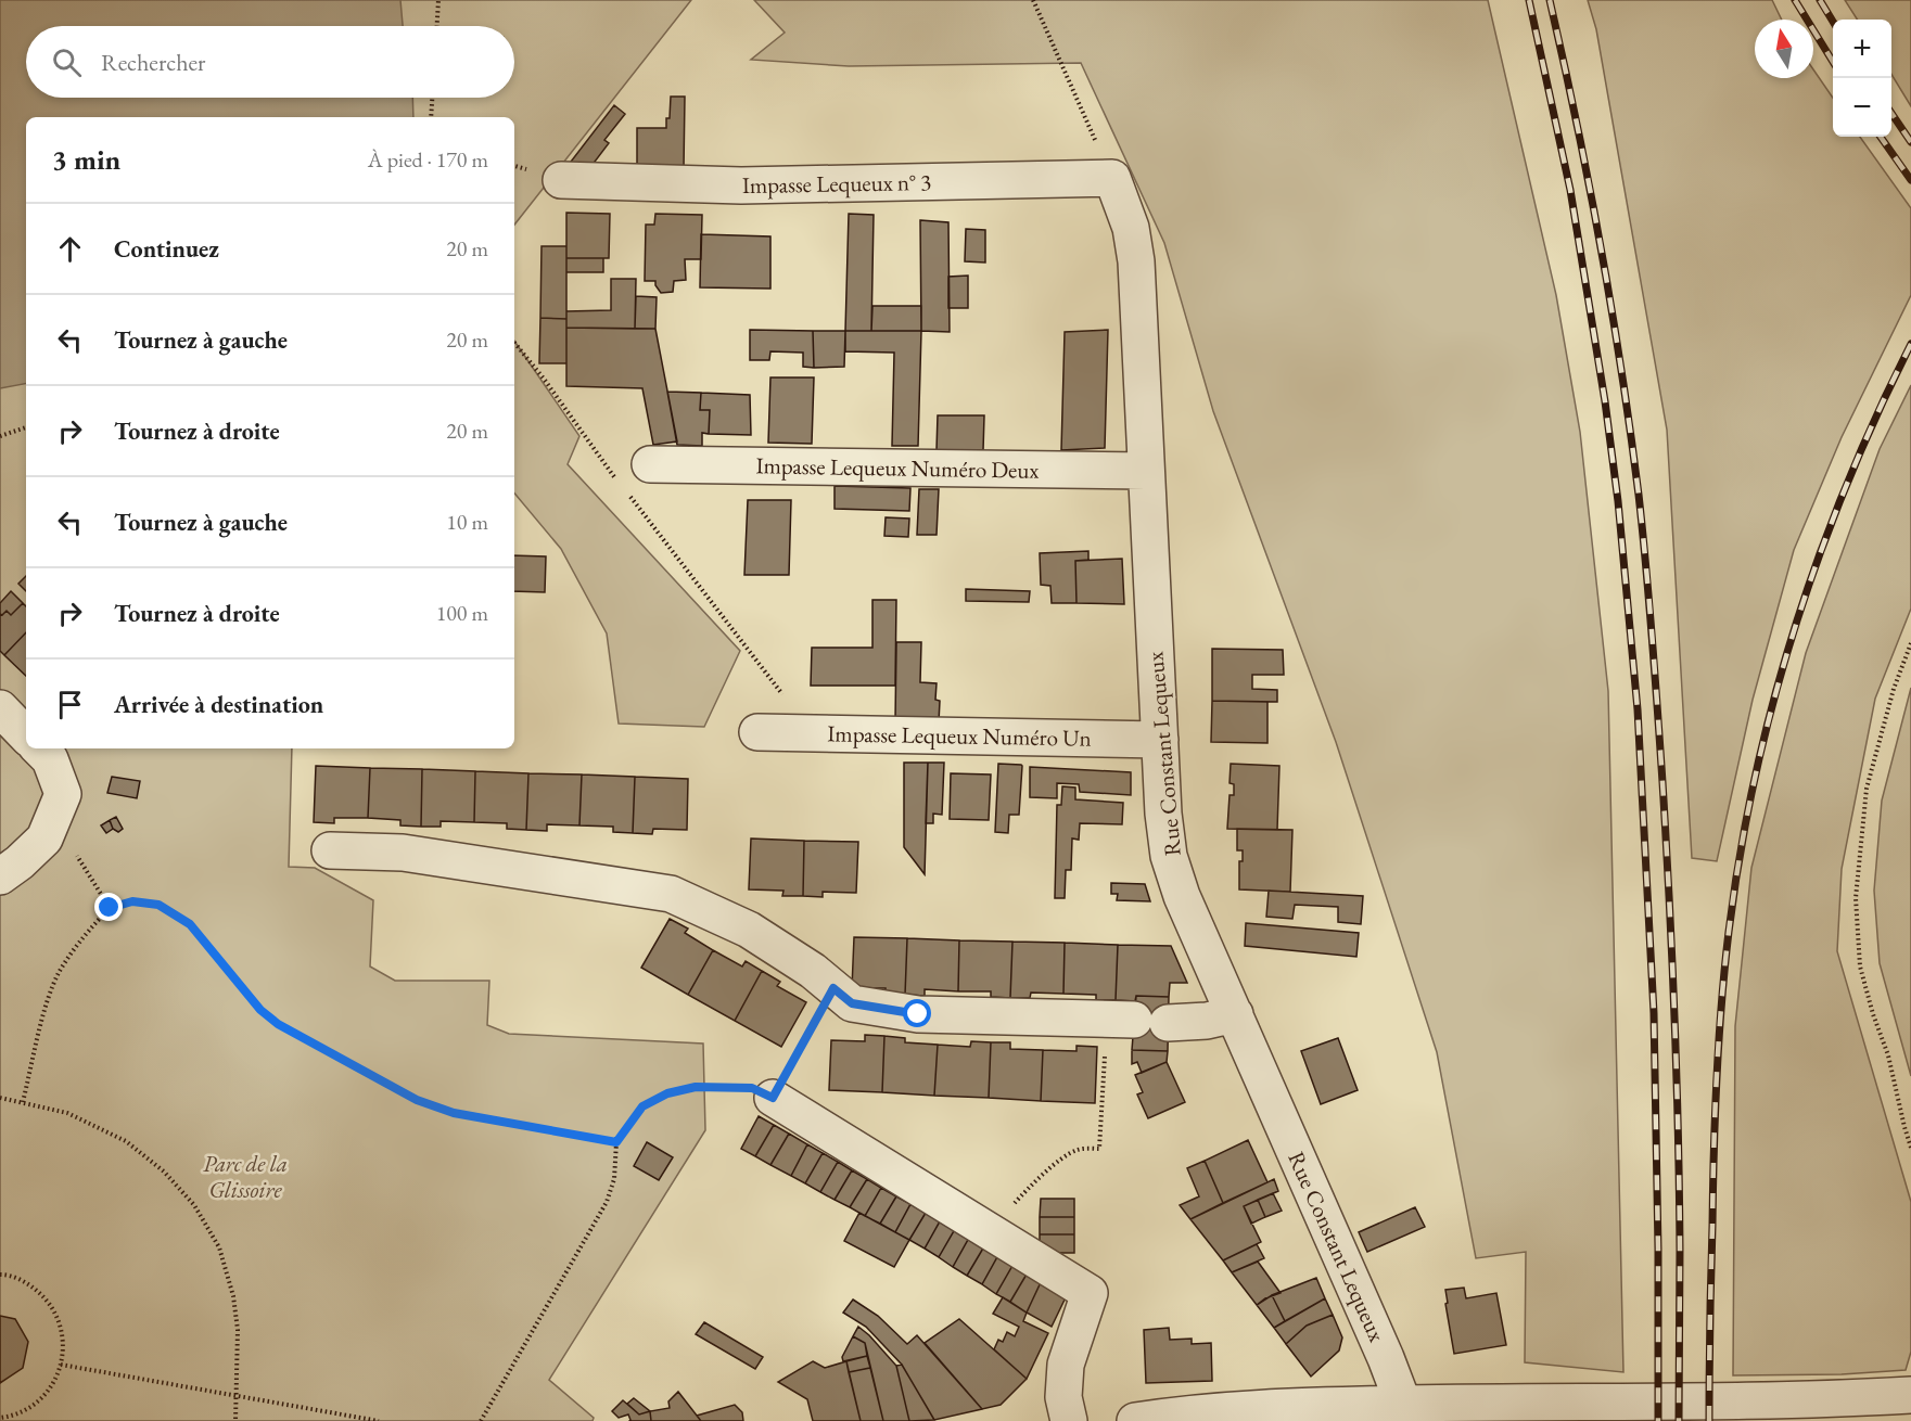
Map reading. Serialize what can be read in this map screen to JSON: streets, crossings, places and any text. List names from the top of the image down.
{
  "streets": {
    "street": [
      "Impasse Lequeux n° 3",
      "Impasse Lequeux Numéro Deux",
      "Impasse Lequeux Numéro Un",
      "Rue Constant Lequeux"
    ]
  },
  "crossings": [
    ["Impasse Lequeux n° 3", "Rue Constant Lequeux"],
    ["Impasse Lequeux Numéro Deux", "Rue Constant Lequeux"],
    ["Impasse Lequeux Numéro Un", "Rue Constant Lequeux"]
  ],
  "parks": ["Parc de la Glissoire"],
  "north": "top",
  "page": {
    "map_buttons": ["+", "−"],
    "search": "Rechercher",
    "heading": ["3 min", "À pied · 170 m"],
    "list": [
      ["Continuez", "20 m"],
      ["Tournez à gauche", "20 m"],
      ["Tournez à droite", "20 m"],
      ["Tournez à gauche", "10 m"],
      ["Tournez à droite", "100 m"],
      "Arrivée à destination"
    ]
  }
}
